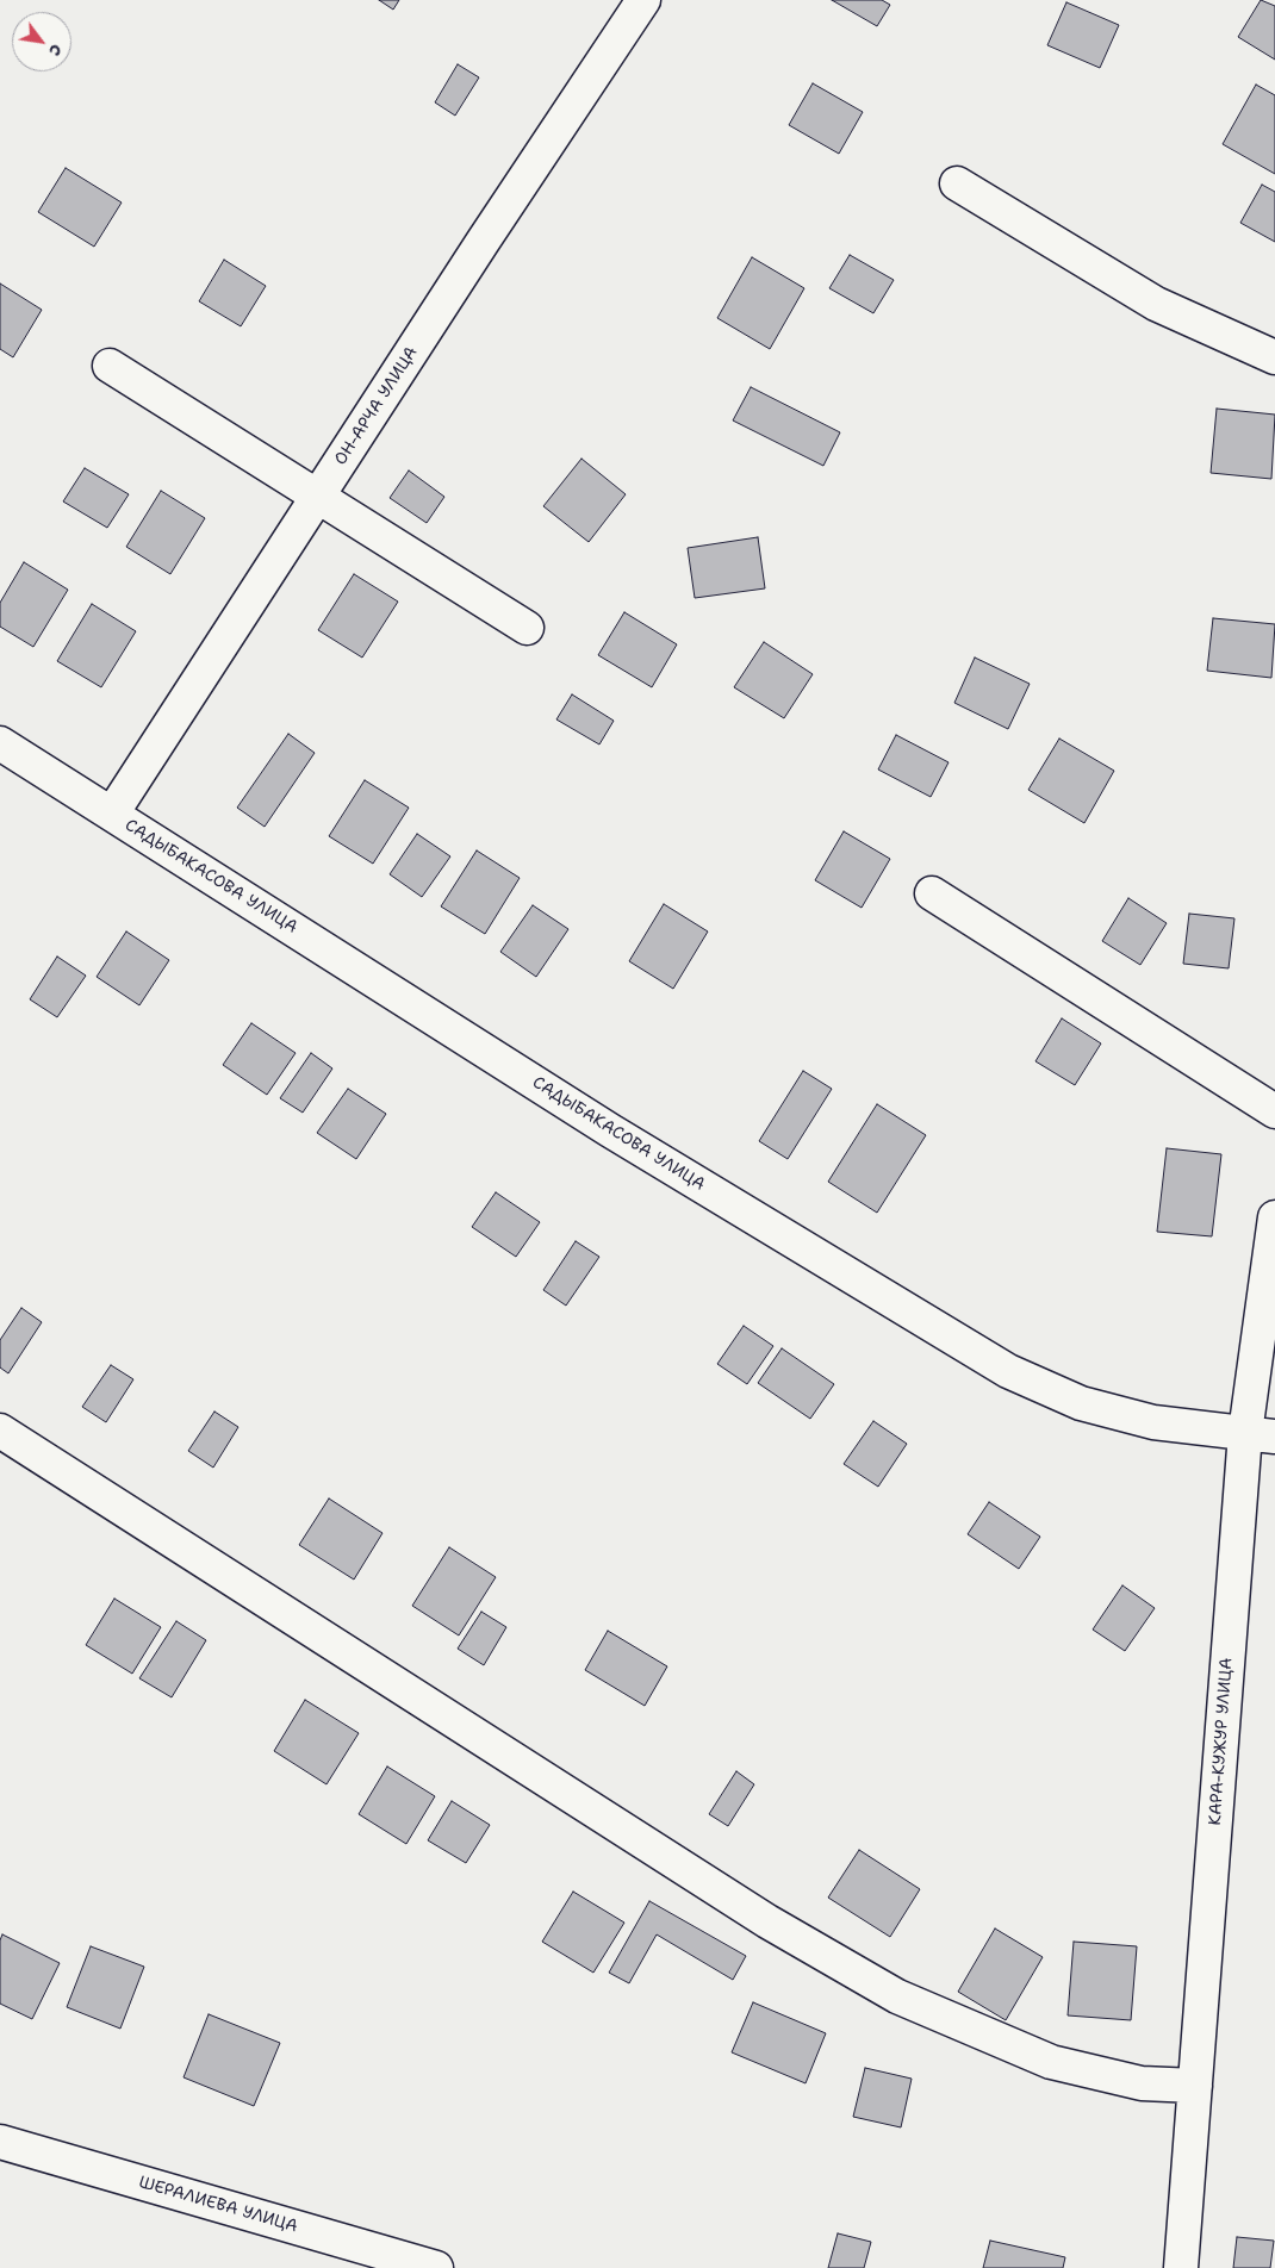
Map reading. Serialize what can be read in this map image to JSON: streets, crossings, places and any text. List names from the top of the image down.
{
  "streets": {
    "street": [
      "ОН-АРЧА УЛИЦА",
      "САДЫБАКАСОВА УЛИЦА",
      "КАРА-КУЖУР УЛИЦА",
      "ШЕРАЛИЕВА УЛИЦА"
    ]
  },
  "crossings": [
    ["ОН-АРЧА УЛИЦА", "САДЫБАКАСОВА УЛИЦА"],
    ["САДЫБАКАСОВА УЛИЦА", "КАРА-КУЖУР УЛИЦА"]
  ],
  "north": "bottom right"
}
